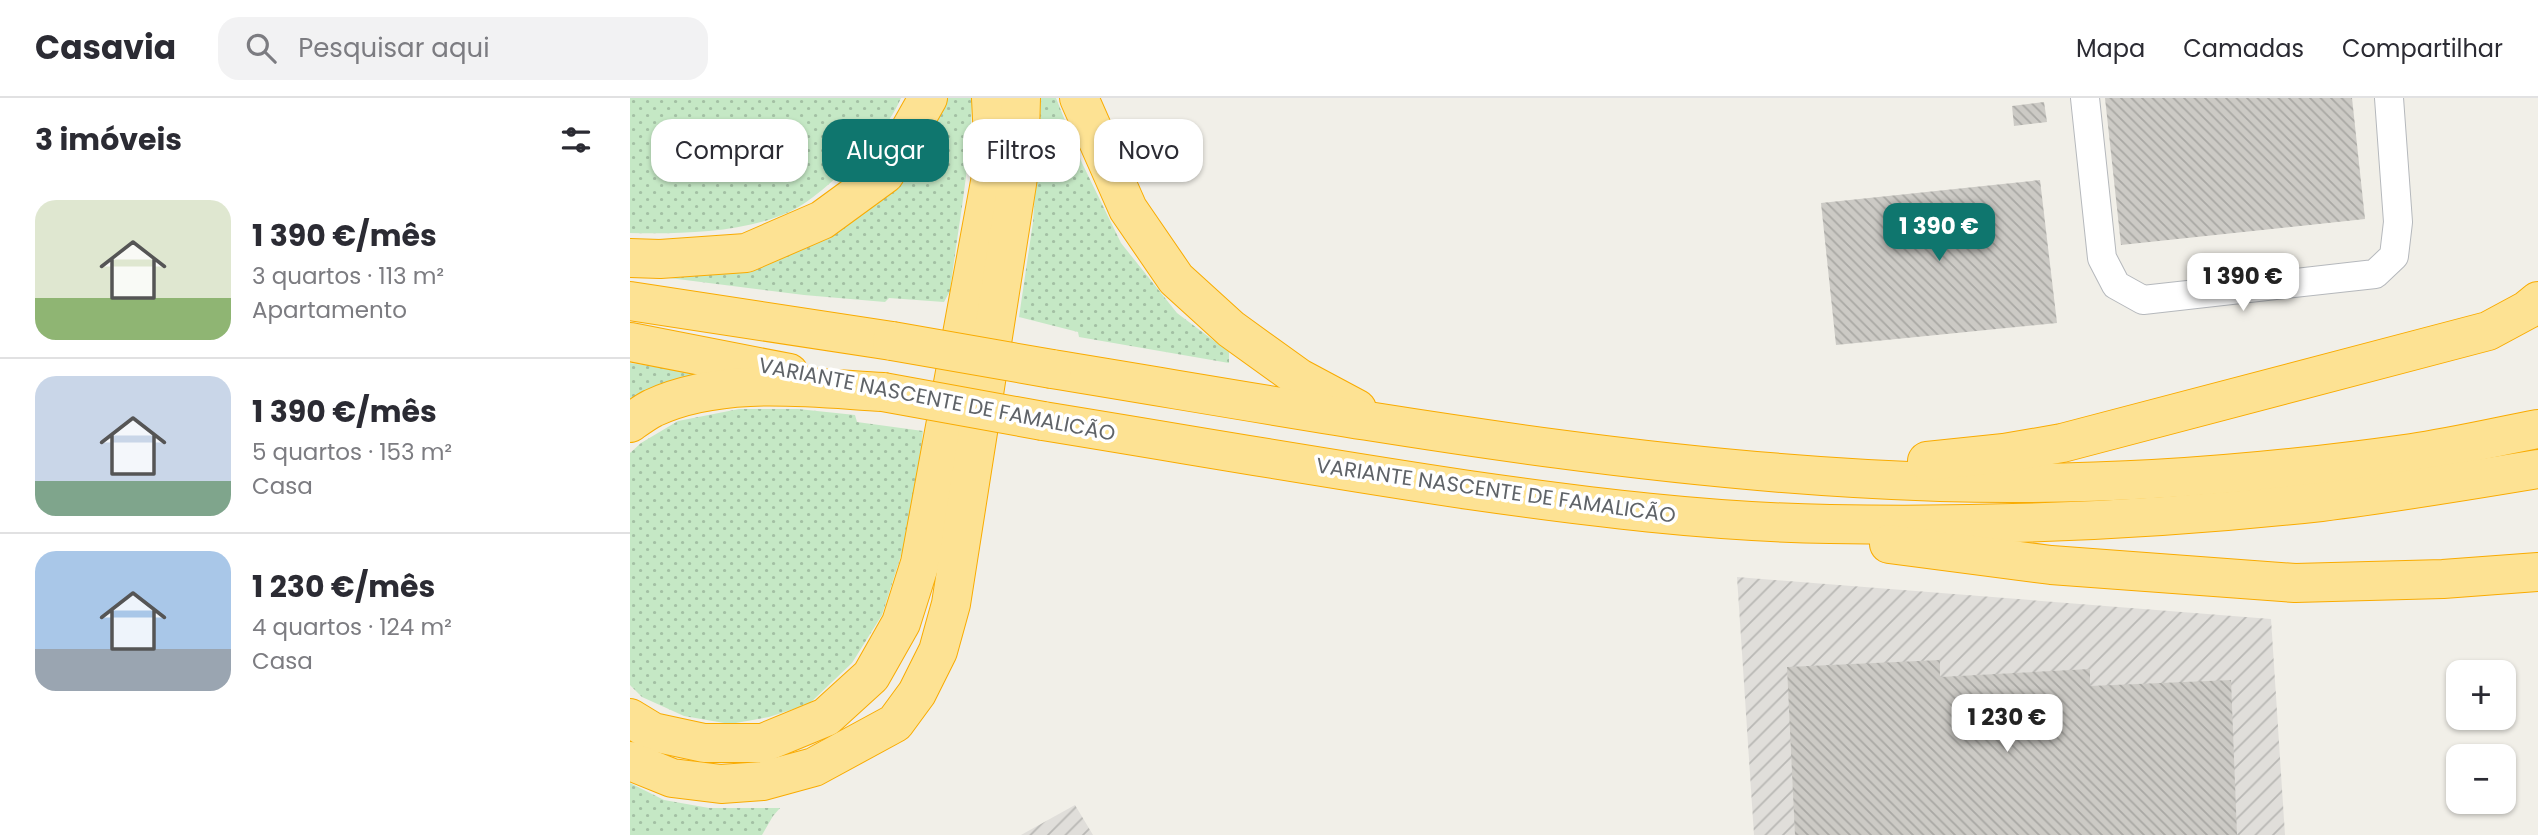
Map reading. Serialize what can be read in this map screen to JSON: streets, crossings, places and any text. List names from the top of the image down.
{
  "streets": {
    "highway": ["VARIANTE NASCENTE DE FAMALICÃO"]
  },
  "page": {
    "header": "Casavia",
    "search": "Pesquisar aqui",
    "nav": ["Mapa", "Camadas", "Compartilhar"],
    "heading": "3 imóveis",
    "chip": [
      "Comprar",
      "Alugar",
      "Filtros",
      "Novo"
    ],
    "list": [
      {
        "name": "1 390 €/mês",
        "note": "3 quartos · 113 m² · Apartamento"
      },
      {
        "name": "1 390 €/mês",
        "note": "5 quartos · 153 m² · Casa"
      },
      {
        "name": "1 230 €/mês",
        "note": "4 quartos · 124 m² · Casa"
      }
    ],
    "price": ["1 390 €", "1 390 €", "1 230 €"],
    "map_buttons": ["+", "−"]
  }
}
